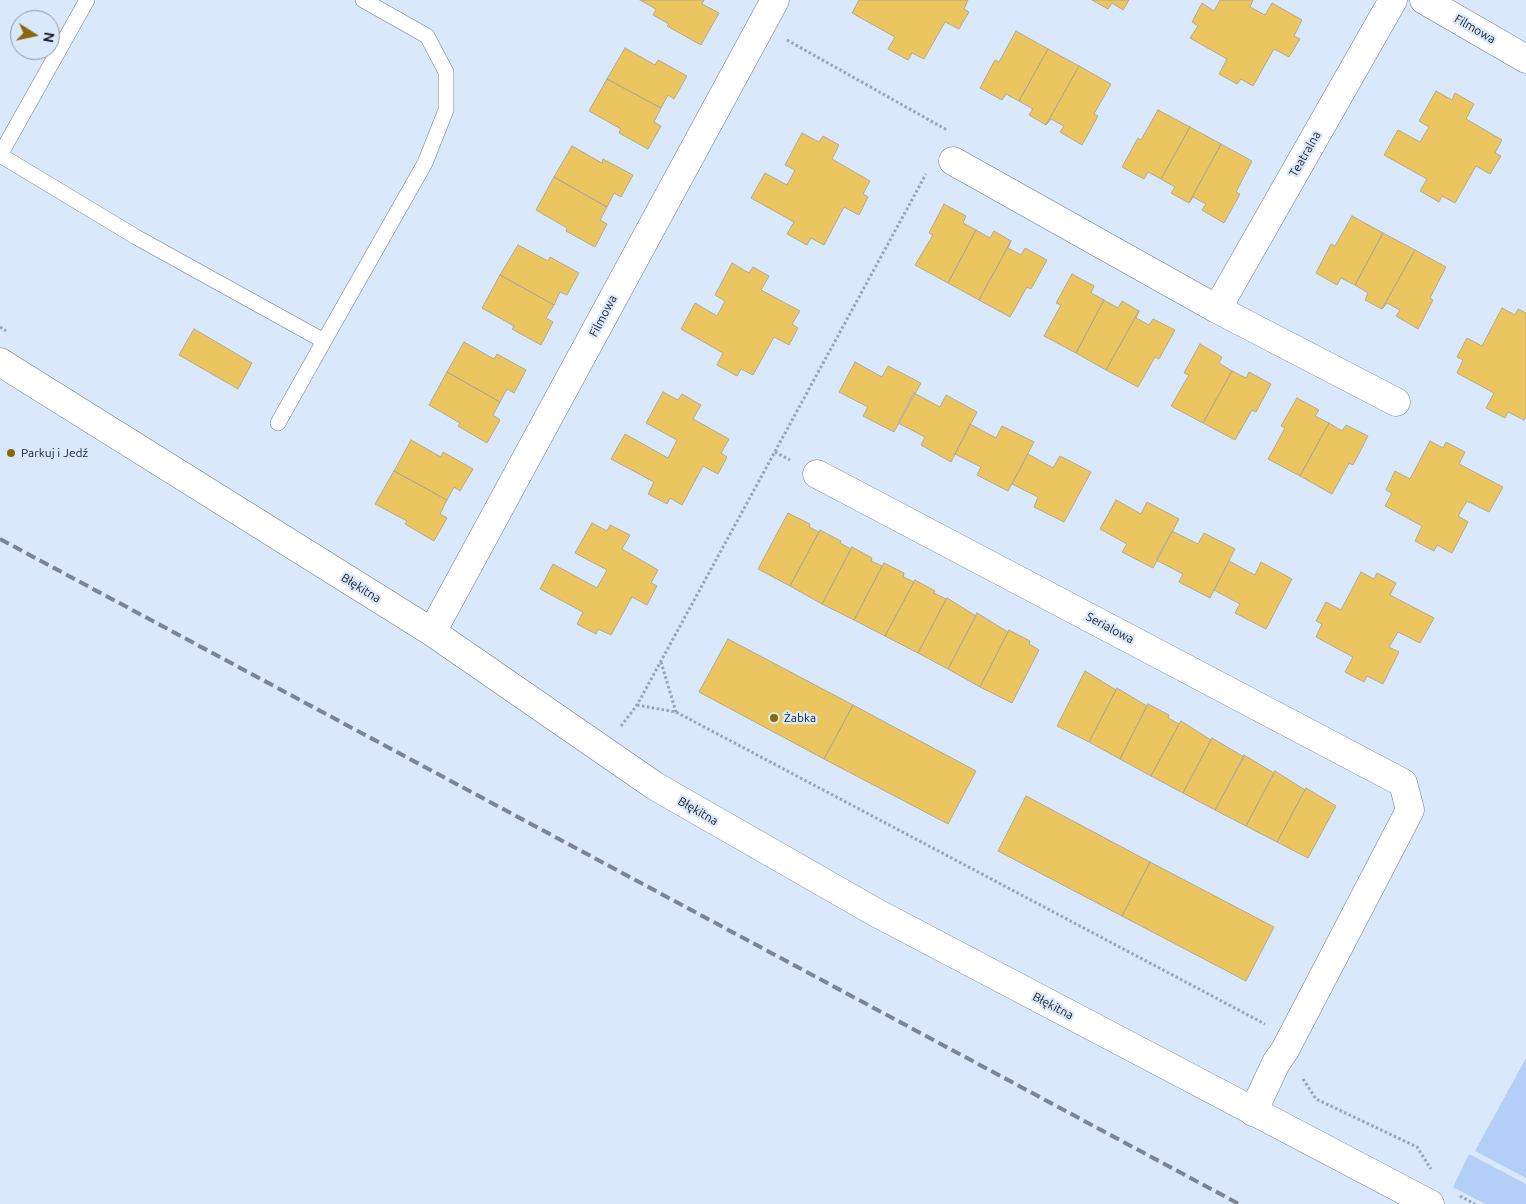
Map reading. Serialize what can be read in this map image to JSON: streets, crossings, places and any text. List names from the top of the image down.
{
  "streets": {
    "street": [
      "Filmowa",
      "Teatralna",
      "Błękitna",
      "Serialowa"
    ]
  },
  "crossings": [
    ["Filmowa", "Błękitna"]
  ],
  "places": ["Parkuj i Jedź", "Żabka"],
  "north": "right"
}
